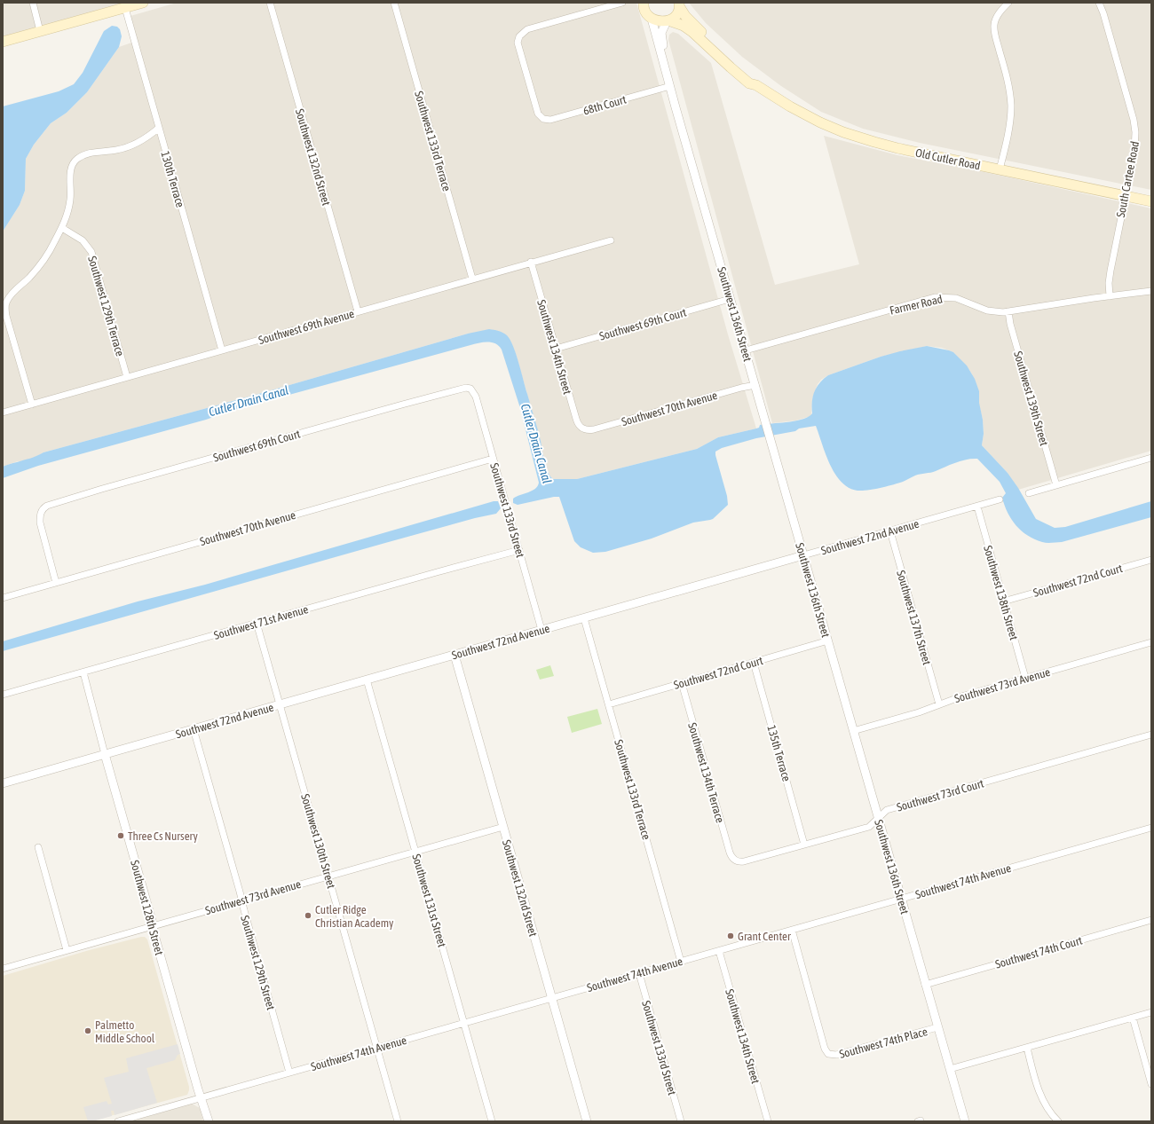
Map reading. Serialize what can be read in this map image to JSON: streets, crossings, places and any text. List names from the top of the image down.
{
  "streets": {
    "main road": ["Old Cutler Road"],
    "street": [
      "68th Court",
      "Southwest 133rd Terrace",
      "Southwest 132nd Street",
      "130th Terrace",
      "South Cartee Road",
      "Farmer Road",
      "Southwest 129th Terrace",
      "Southwest 136th Street",
      "Southwest 69th Court",
      "Southwest 69th Avenue",
      "Southwest 134th Street",
      "Southwest 139th Street",
      "Southwest 70th Avenue",
      "Southwest 133rd Street",
      "Southwest 72nd Avenue",
      "Southwest 72nd Court",
      "Southwest 138th Street",
      "Southwest 137th Street",
      "Southwest 71st Avenue",
      "Southwest 73rd Avenue",
      "135th Terrace",
      "Southwest 134th Terrace",
      "Southwest 73rd Court",
      "Southwest 130th Street",
      "Southwest 74th Avenue",
      "Southwest 131st Street",
      "Southwest 128th Street",
      "Southwest 74th Court",
      "Southwest 129th Street",
      "Southwest 74th Place"
    ]
  },
  "crossings": [
    ["68th Court", "Southwest 136th Street"],
    ["Southwest 133rd Terrace", "Southwest 69th Avenue"],
    ["Southwest 133rd Terrace", "Southwest 72nd Avenue"],
    ["Southwest 133rd Terrace", "Southwest 72nd Court"],
    ["Southwest 133rd Terrace", "Southwest 74th Avenue"],
    ["Southwest 132nd Street", "Southwest 69th Avenue"],
    ["Southwest 132nd Street", "Southwest 72nd Avenue"],
    ["Southwest 132nd Street", "Southwest 73rd Avenue"],
    ["Southwest 132nd Street", "Southwest 74th Avenue"],
    ["Old Cutler Road", "South Cartee Road"],
    ["130th Terrace", "Southwest 69th Avenue"],
    ["South Cartee Road", "Farmer Road"],
    ["Farmer Road", "Southwest 136th Street"],
    ["Farmer Road", "Southwest 139th Street"],
    ["Southwest 129th Terrace", "Southwest 69th Avenue"],
    ["Southwest 136th Street", "Southwest 69th Court"],
    ["Southwest 136th Street", "Southwest 70th Avenue"],
    ["Southwest 136th Street", "Southwest 72nd Avenue"],
    ["Southwest 136th Street", "Southwest 72nd Court"],
    ["Southwest 136th Street", "Southwest 73rd Avenue"],
    ["Southwest 136th Street", "Southwest 73rd Court"],
    ["Southwest 136th Street", "Southwest 74th Avenue"],
    ["Southwest 136th Street", "Southwest 74th Court"],
    ["Southwest 136th Street", "Southwest 74th Place"],
    ["Southwest 69th Court", "Southwest 134th Street"],
    ["Southwest 69th Court", "Southwest 70th Avenue"],
    ["Southwest 69th Court", "Southwest 133rd Street"],
    ["Southwest 69th Avenue", "Southwest 134th Street"],
    ["Southwest 134th Street", "Southwest 70th Avenue"],
    ["Southwest 134th Street", "Southwest 74th Avenue"],
    ["Southwest 70th Avenue", "Southwest 133rd Street"],
    ["Southwest 133rd Street", "Southwest 72nd Avenue"],
    ["Southwest 133rd Street", "Southwest 71st Avenue"],
    ["Southwest 133rd Street", "Southwest 74th Avenue"],
    ["Southwest 72nd Avenue", "Southwest 138th Street"],
    ["Southwest 72nd Avenue", "Southwest 137th Street"],
    ["Southwest 72nd Avenue", "Southwest 130th Street"],
    ["Southwest 72nd Avenue", "Southwest 131st Street"],
    ["Southwest 72nd Avenue", "Southwest 128th Street"],
    ["Southwest 72nd Avenue", "Southwest 129th Street"],
    ["Southwest 72nd Court", "Southwest 138th Street"],
    ["Southwest 72nd Court", "135th Terrace"],
    ["Southwest 72nd Court", "Southwest 134th Terrace"],
    ["Southwest 138th Street", "Southwest 73rd Avenue"],
    ["Southwest 137th Street", "Southwest 73rd Avenue"],
    ["Southwest 71st Avenue", "Southwest 130th Street"],
    ["Southwest 71st Avenue", "Southwest 128th Street"],
    ["Southwest 73rd Avenue", "Southwest 130th Street"],
    ["Southwest 73rd Avenue", "Southwest 131st Street"],
    ["Southwest 73rd Avenue", "Southwest 128th Street"],
    ["Southwest 73rd Avenue", "Southwest 129th Street"],
    ["135th Terrace", "Southwest 73rd Court"],
    ["Southwest 134th Terrace", "Southwest 73rd Court"],
    ["Southwest 130th Street", "Southwest 74th Avenue"],
    ["Southwest 74th Avenue", "Southwest 131st Street"],
    ["Southwest 74th Avenue", "Southwest 128th Street"],
    ["Southwest 74th Avenue", "Southwest 129th Street"],
    ["Southwest 74th Avenue", "Southwest 74th Place"]
  ],
  "water": ["Cutler Drain Canal"],
  "places": [
    "Three Cs Nursery",
    "Cutler Ridge Christian Academy",
    "Grant Center",
    "Palmetto Middle School"
  ]
}
